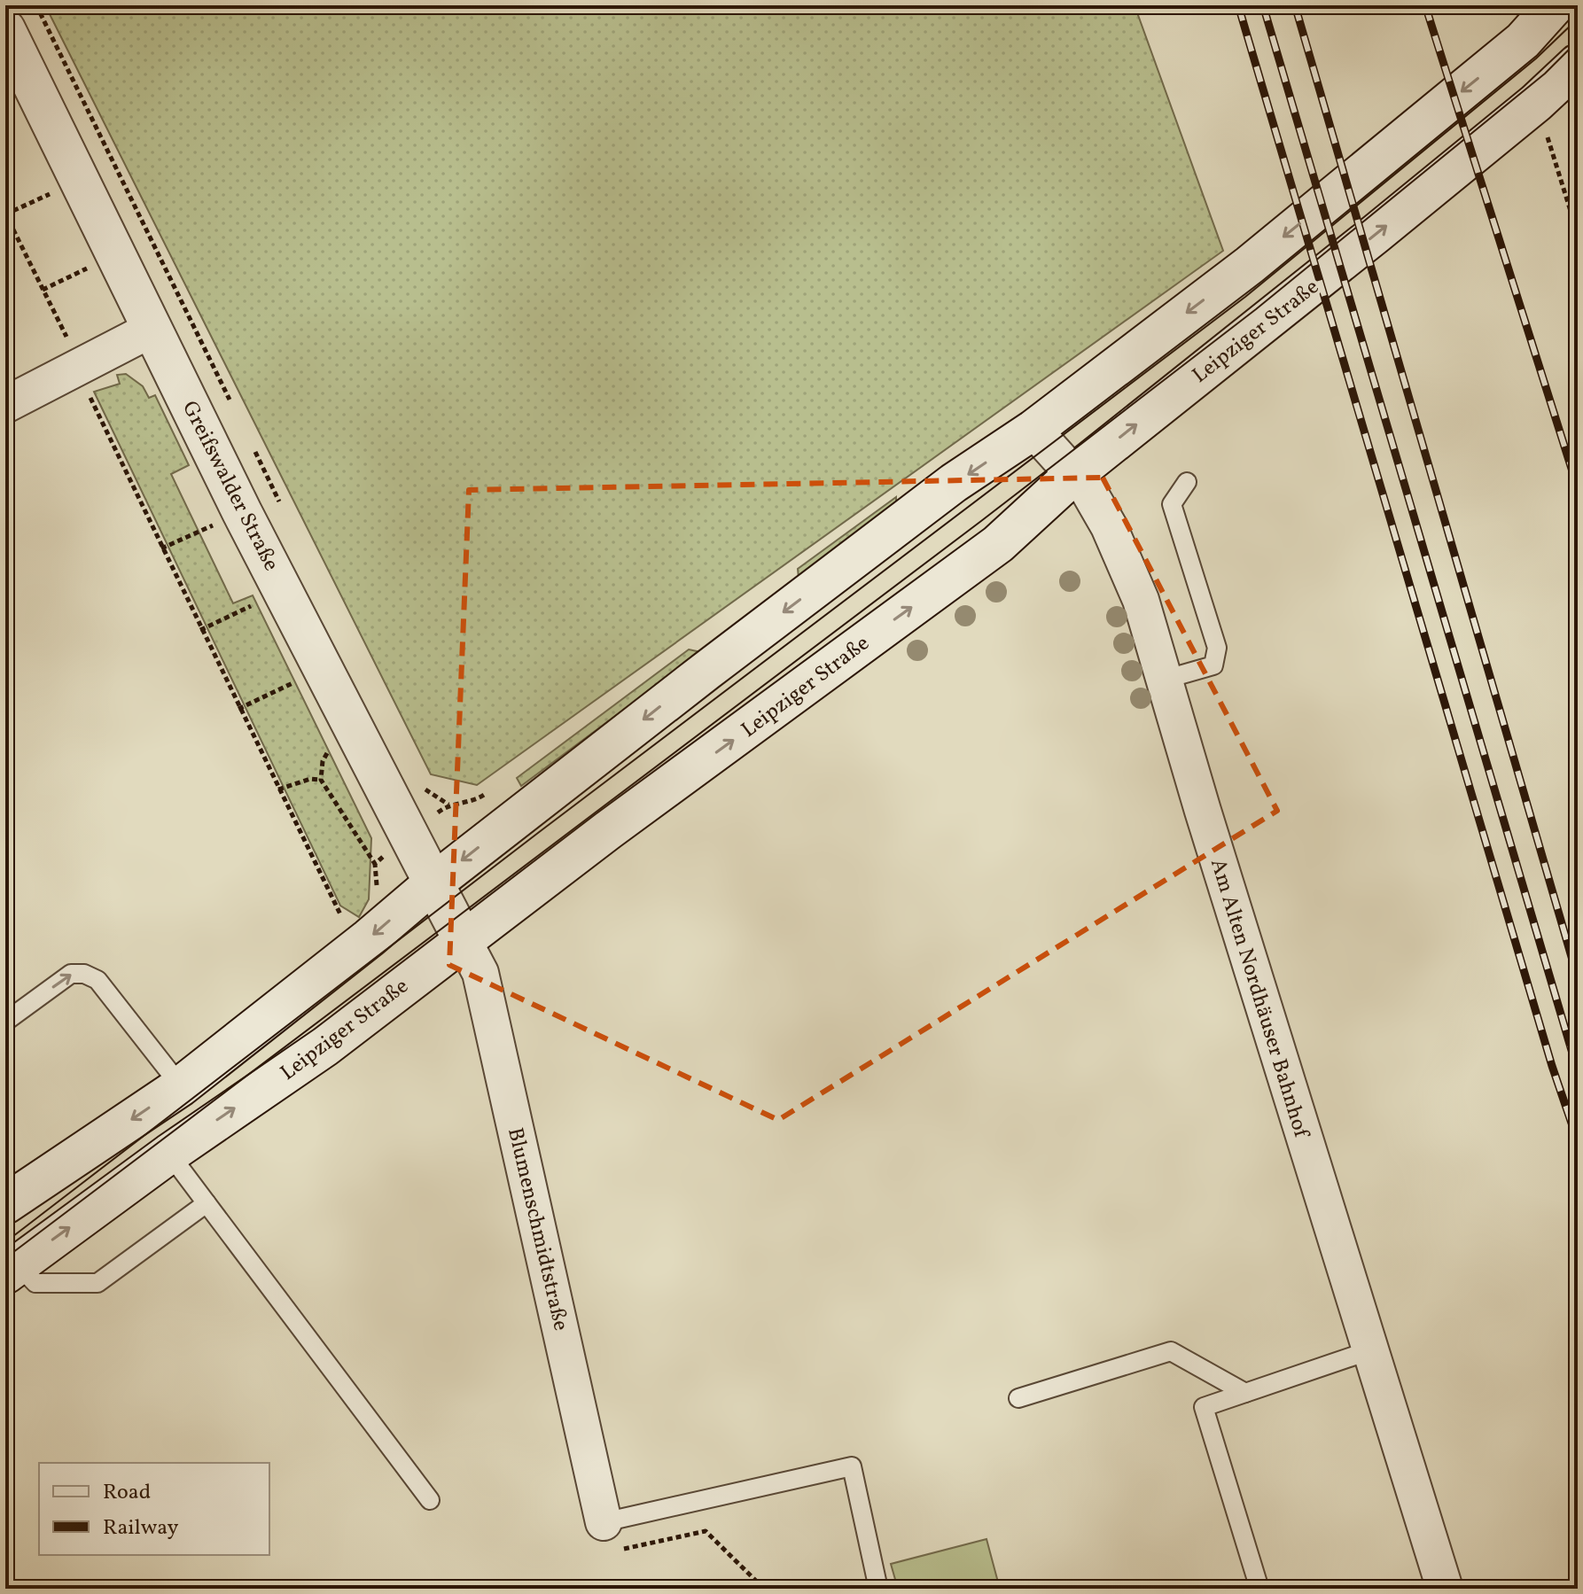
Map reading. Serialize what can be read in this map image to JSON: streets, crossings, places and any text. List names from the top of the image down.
{
  "streets": {
    "main road": ["Leipziger Straße", "Greifswalder Straße"],
    "street": ["Am Alten Nordhäuser Bahnhof", "Blumenschmidtstraße"]
  },
  "crossings": [
    ["Leipziger Straße", "Greifswalder Straße"],
    ["Leipziger Straße", "Am Alten Nordhäuser Bahnhof"],
    ["Leipziger Straße", "Blumenschmidtstraße"],
    ["Greifswalder Straße", "Blumenschmidtstraße"]
  ],
  "legend": ["Road", "Railway"]
}
